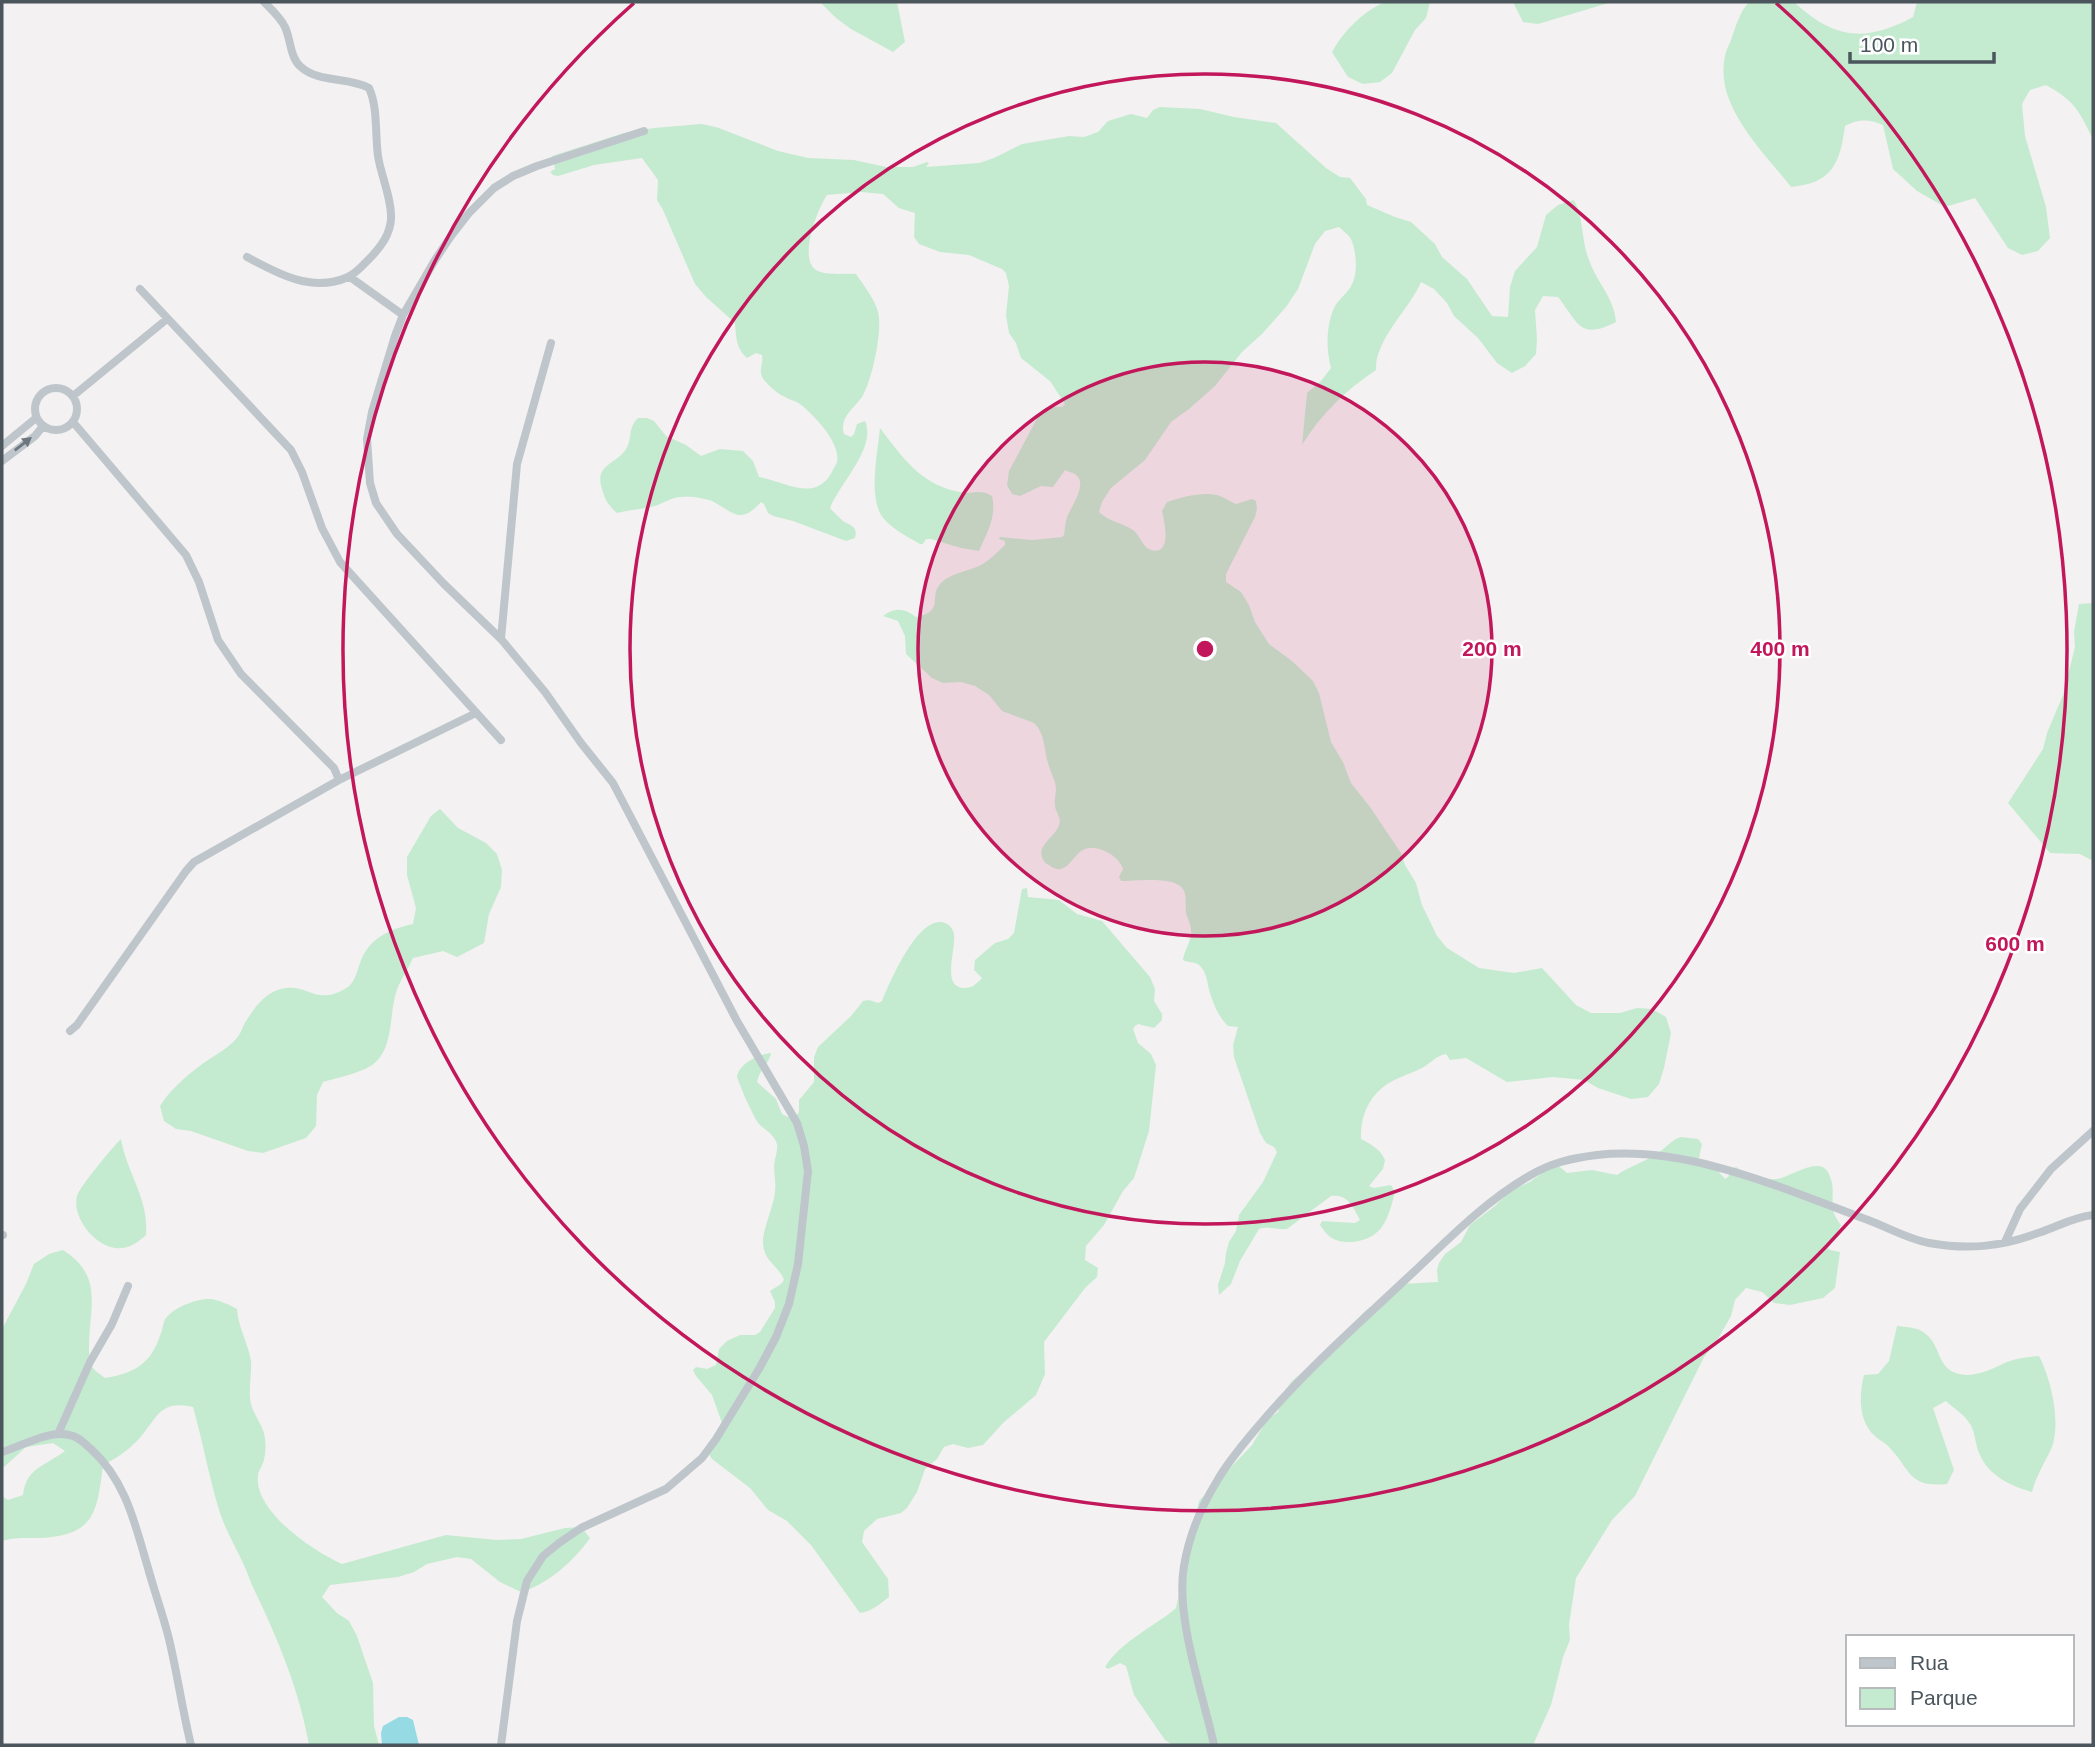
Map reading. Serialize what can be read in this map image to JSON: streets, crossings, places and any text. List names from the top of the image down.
{
  "legend": ["Rua", "Parque"],
  "scale_bar": "100 m",
  "rings": ["200 m", "400 m", "600 m"]
}
